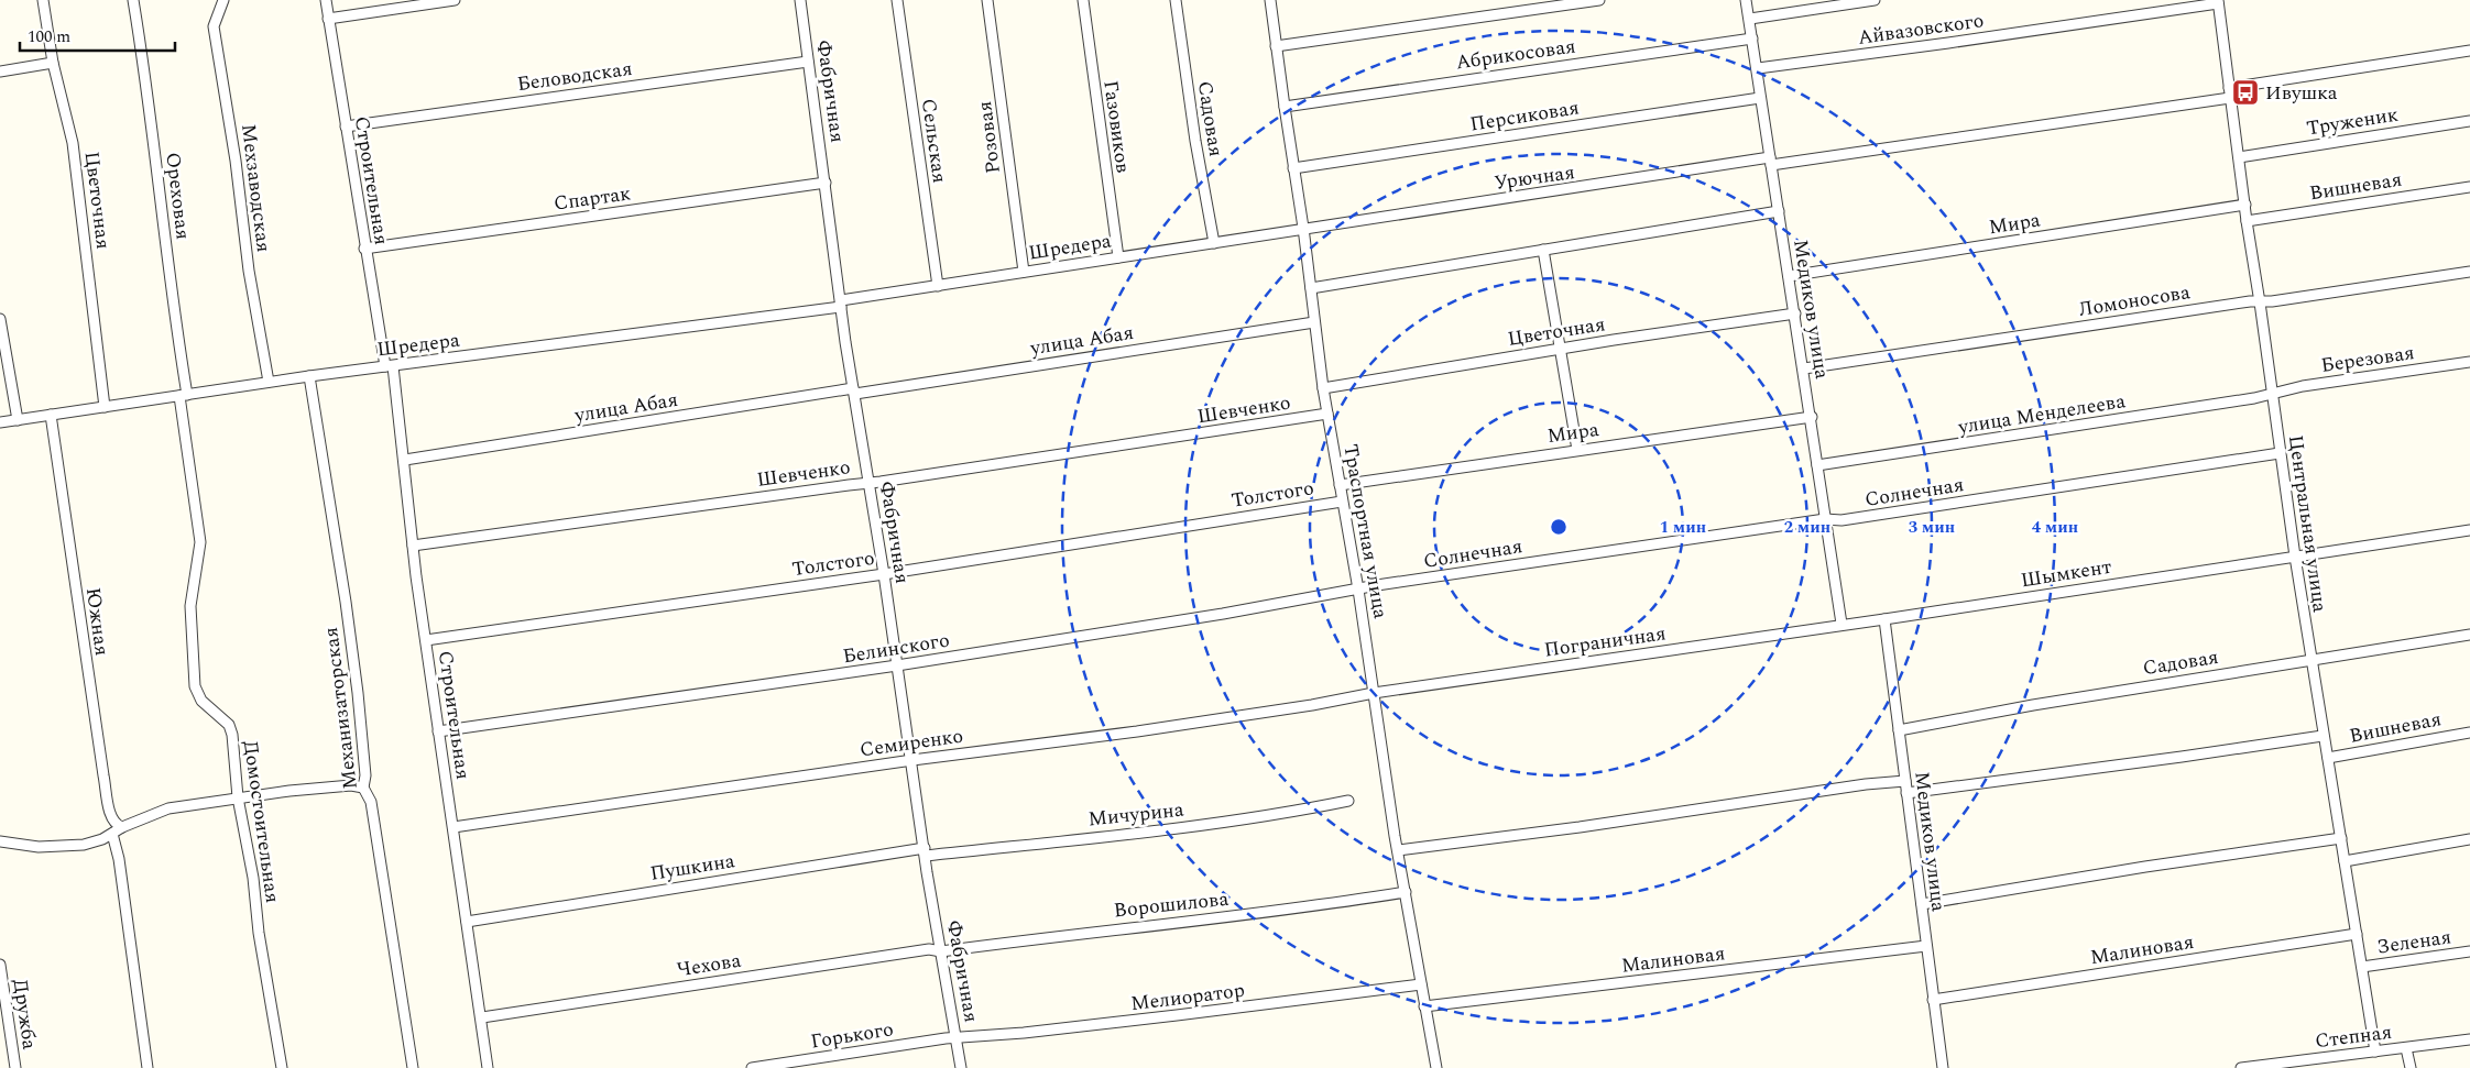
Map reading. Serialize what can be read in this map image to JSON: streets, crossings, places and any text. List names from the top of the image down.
{
  "streets": {
    "street": [
      "Айвазовского",
      "Абрикосовая",
      "Беловодская",
      "Фабричная",
      "Персиковая",
      "Садовая",
      "Труженик",
      "Газовиков",
      "Розовая",
      "Сельская",
      "Урючная",
      "Строительная",
      "Вишневая",
      "Мехзаводская",
      "Ореховая",
      "Спартак",
      "Цветочная",
      "Мира",
      "Шредера",
      "Ломоносова",
      "Медиков улица",
      "улица Абая",
      "Березовая",
      "Шевченко",
      "улица Менделеева",
      "Солнечная",
      "Толстого",
      "Центральная улица",
      "Траспортная улица",
      "Шымкент",
      "Южная",
      "Пограничная",
      "Белинского",
      "Механизаторская",
      "Семиренко",
      "Мичурина",
      "Домостоительная",
      "Пушкина",
      "Ворошилова",
      "Зеленая",
      "Малиновая",
      "Чехова",
      "Мелиоратор",
      "Дружба",
      "Горького",
      "Степная"
    ]
  },
  "crossings": [
    ["Айвазовского", "Медиков улица"],
    ["Айвазовского", "Центральная улица"],
    ["Абрикосовая", "Медиков улица"],
    ["Абрикосовая", "Траспортная улица"],
    ["Беловодская", "Фабричная"],
    ["Беловодская", "Строительная"],
    ["Фабричная", "Спартак"],
    ["Фабричная", "Шредера"],
    ["Фабричная", "улица Абая"],
    ["Фабричная", "Шевченко"],
    ["Фабричная", "Толстого"],
    ["Фабричная", "Белинского"],
    ["Фабричная", "Семиренко"],
    ["Фабричная", "Мичурина"],
    ["Фабричная", "Пушкина"],
    ["Фабричная", "Ворошилова"],
    ["Фабричная", "Чехова"],
    ["Фабричная", "Мелиоратор"],
    ["Фабричная", "Горького"],
    ["Персиковая", "Медиков улица"],
    ["Персиковая", "Траспортная улица"],
    ["Садовая", "Шредера"],
    ["Садовая", "Медиков улица"],
    ["Садовая", "Центральная улица"],
    ["Труженик", "Центральная улица"],
    ["Газовиков", "Шредера"],
    ["Розовая", "Шредера"],
    ["Сельская", "Шредера"],
    ["Урючная", "Шредера"],
    ["Урючная", "Медиков улица"],
    ["Урючная", "Траспортная улица"],
    ["Строительная", "Спартак"],
    ["Строительная", "Шредера"],
    ["Строительная", "улица Абая"],
    ["Строительная", "Шевченко"],
    ["Строительная", "Толстого"],
    ["Строительная", "Белинского"],
    ["Строительная", "Семиренко"],
    ["Строительная", "Пушкина"],
    ["Строительная", "Чехова"],
    ["Вишневая", "Центральная улица"],
    ["Мехзаводская", "Шредера"],
    ["Ореховая", "Шредера"],
    ["Ореховая", "Домостоительная"],
    ["Цветочная", "Шредера"],
    ["Цветочная", "Медиков улица"],
    ["Цветочная", "Траспортная улица"],
    ["Мира", "Медиков улица"],
    ["Мира", "Центральная улица"],
    ["Мира", "Траспортная улица"],
    ["Шредера", "Траспортная улица"],
    ["Шредера", "Южная"],
    ["Шредера", "Механизаторская"],
    ["Шредера", "Домостоительная"],
    ["Ломоносова", "Медиков улица"],
    ["Ломоносова", "Центральная улица"],
    ["Медиков улица", "улица Менделеева"],
    ["Медиков улица", "Солнечная"],
    ["Медиков улица", "Шымкент"],
    ["Медиков улица", "Пограничная"],
    ["Медиков улица", "Малиновая"],
    ["улица Абая", "Траспортная улица"],
    ["Березовая", "улица Менделеева"],
    ["Березовая", "Центральная улица"],
    ["Шевченко", "Траспортная улица"],
    ["улица Менделеева", "Центральная улица"],
    ["Солнечная", "Центральная улица"],
    ["Солнечная", "Траспортная улица"],
    ["Солнечная", "Белинского"],
    ["Толстого", "Траспортная улица"],
    ["Центральная улица", "Шымкент"],
    ["Центральная улица", "Зеленая"],
    ["Центральная улица", "Малиновая"],
    ["Центральная улица", "Степная"],
    ["Траспортная улица", "Пограничная"],
    ["Траспортная улица", "Белинского"],
    ["Траспортная улица", "Семиренко"],
    ["Траспортная улица", "Ворошилова"],
    ["Траспортная улица", "Малиновая"],
    ["Траспортная улица", "Мелиоратор"],
    ["Шымкент", "Пограничная"],
    ["Пограничная", "Семиренко"],
    ["Мичурина", "Пушкина"],
    ["Ворошилова", "Чехова"],
    ["Мелиоратор", "Горького"]
  ],
  "places": {
    "bus stop": ["Ивушка"]
  },
  "scale_bar": "100 m",
  "rings": [
    "1 мин",
    "2 мин",
    "3 мин",
    "4 мин"
  ]
}
